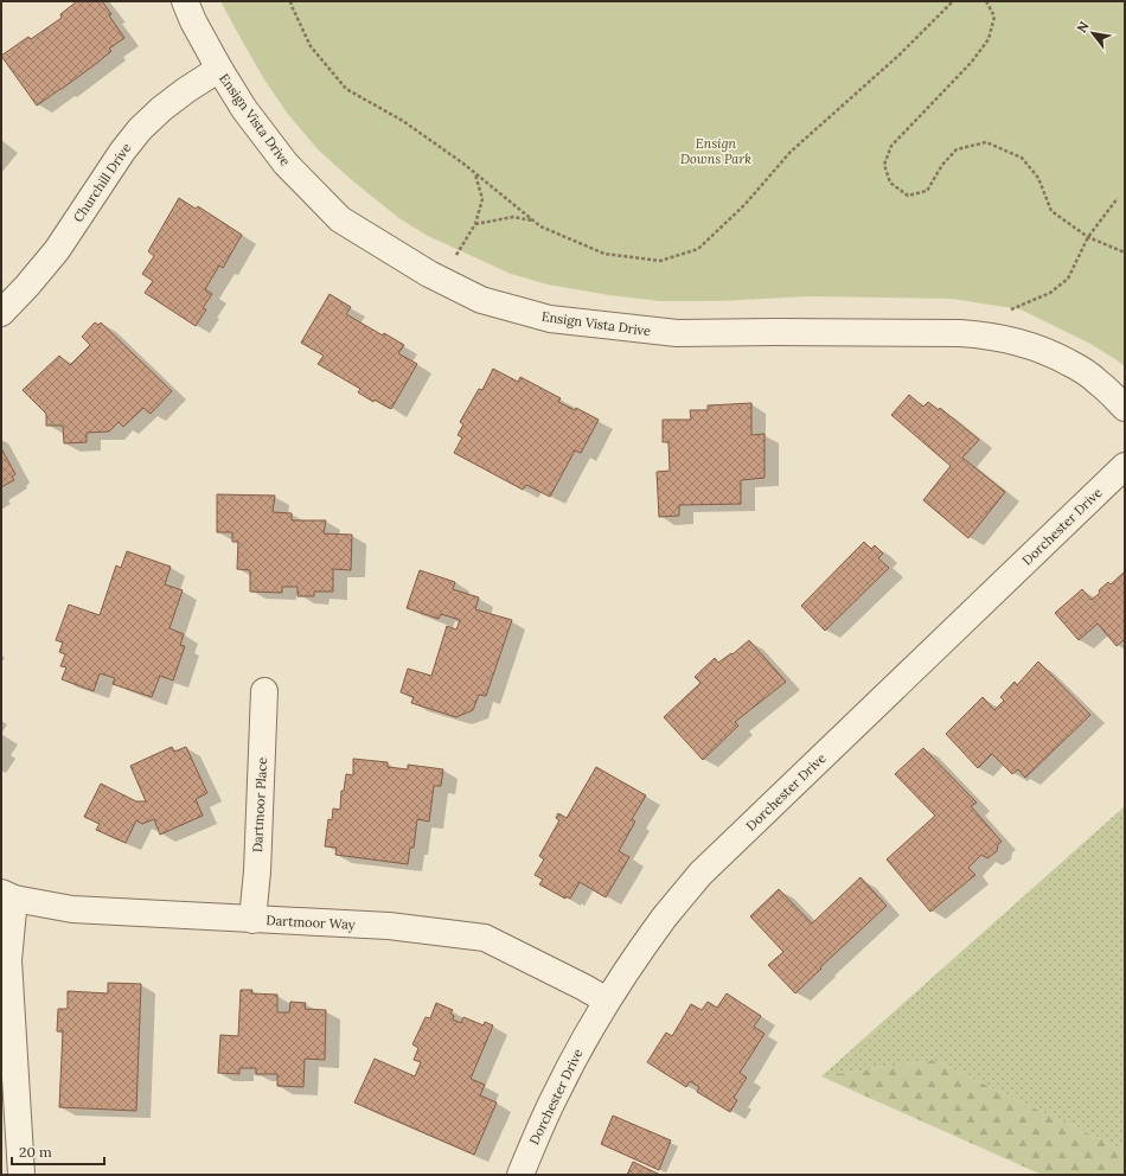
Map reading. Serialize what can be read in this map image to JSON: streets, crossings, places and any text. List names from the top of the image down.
{
  "streets": {
    "street": [
      "Ensign Vista Drive",
      "Churchill Drive",
      "Dorchester Drive",
      "Dartmoor Place",
      "Dartmoor Way"
    ]
  },
  "crossings": [
    ["Ensign Vista Drive", "Churchill Drive"],
    ["Dorchester Drive", "Dartmoor Way"],
    ["Dartmoor Place", "Dartmoor Way"]
  ],
  "parks": ["Ensign Downs Park"],
  "scale_bar": "20 m",
  "north": "top left"
}
